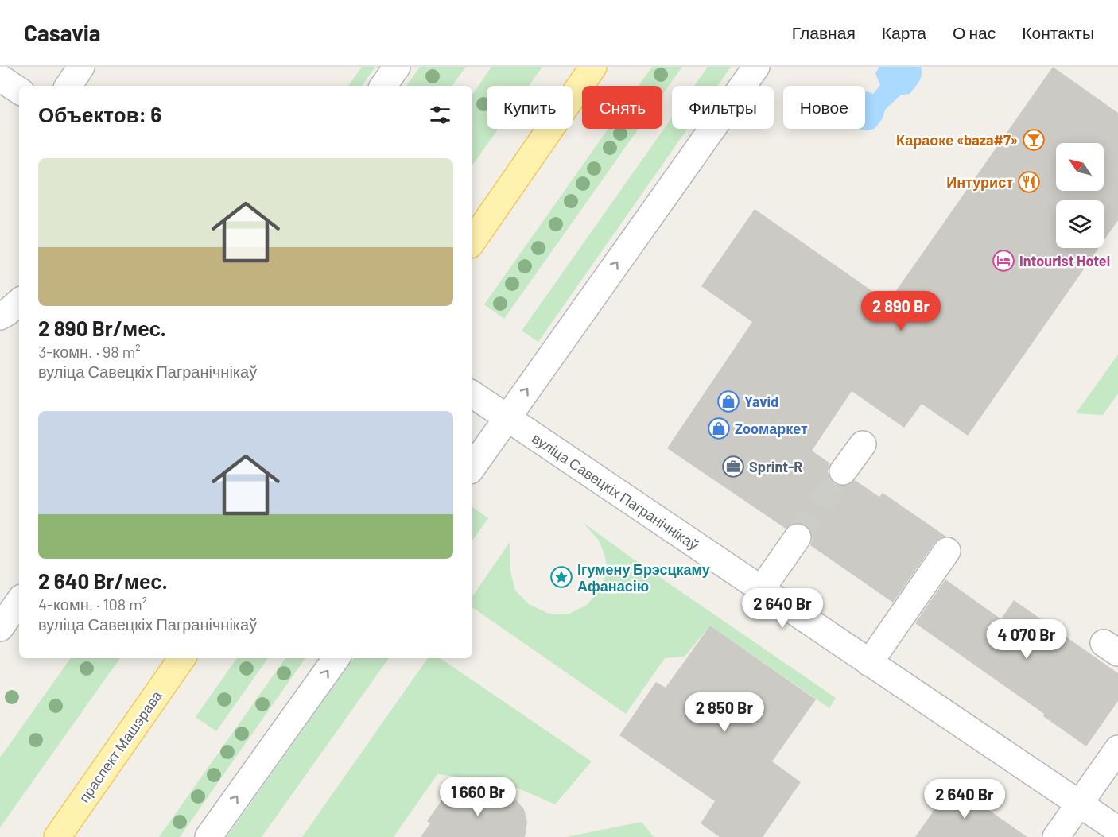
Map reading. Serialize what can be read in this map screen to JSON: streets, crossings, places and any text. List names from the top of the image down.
{
  "streets": {
    "main road": ["праспект Машэрава"],
    "street": ["вуліца Савецкіх Пагранічнікаў"]
  },
  "places": {
    "bar": ["Караоке «baza#7»"],
    "restaurant": ["Интурист"],
    "hotel": ["Intourist Hotel"],
    "shop": ["Yavid", "Zooмаркет"],
    "office": ["Sprint-R"],
    "place": ["Ігумену Брэсцкаму Афанасію"]
  },
  "north": "top left",
  "page": {
    "header": "Casavia",
    "nav": [
      "Главная",
      "Карта",
      "О нас",
      "Контакты"
    ],
    "chip": [
      "Купить",
      "Снять",
      "Фильтры",
      "Новое"
    ],
    "heading": "Объектов: 6",
    "list": [
      {
        "name": "2 890 Br/мес.",
        "note": "3-комн. · 98 m² · вуліца Савецкіх Пагранічнікаў"
      },
      {
        "name": "2 640 Br/мес.",
        "note": "4-комн. · 108 m² · вуліца Савецкіх Пагранічнікаў"
      }
    ],
    "price": [
      "2 890 Br",
      "2 640 Br",
      "4 070 Br",
      "2 850 Br",
      "1 660 Br",
      "2 640 Br"
    ]
  }
}
